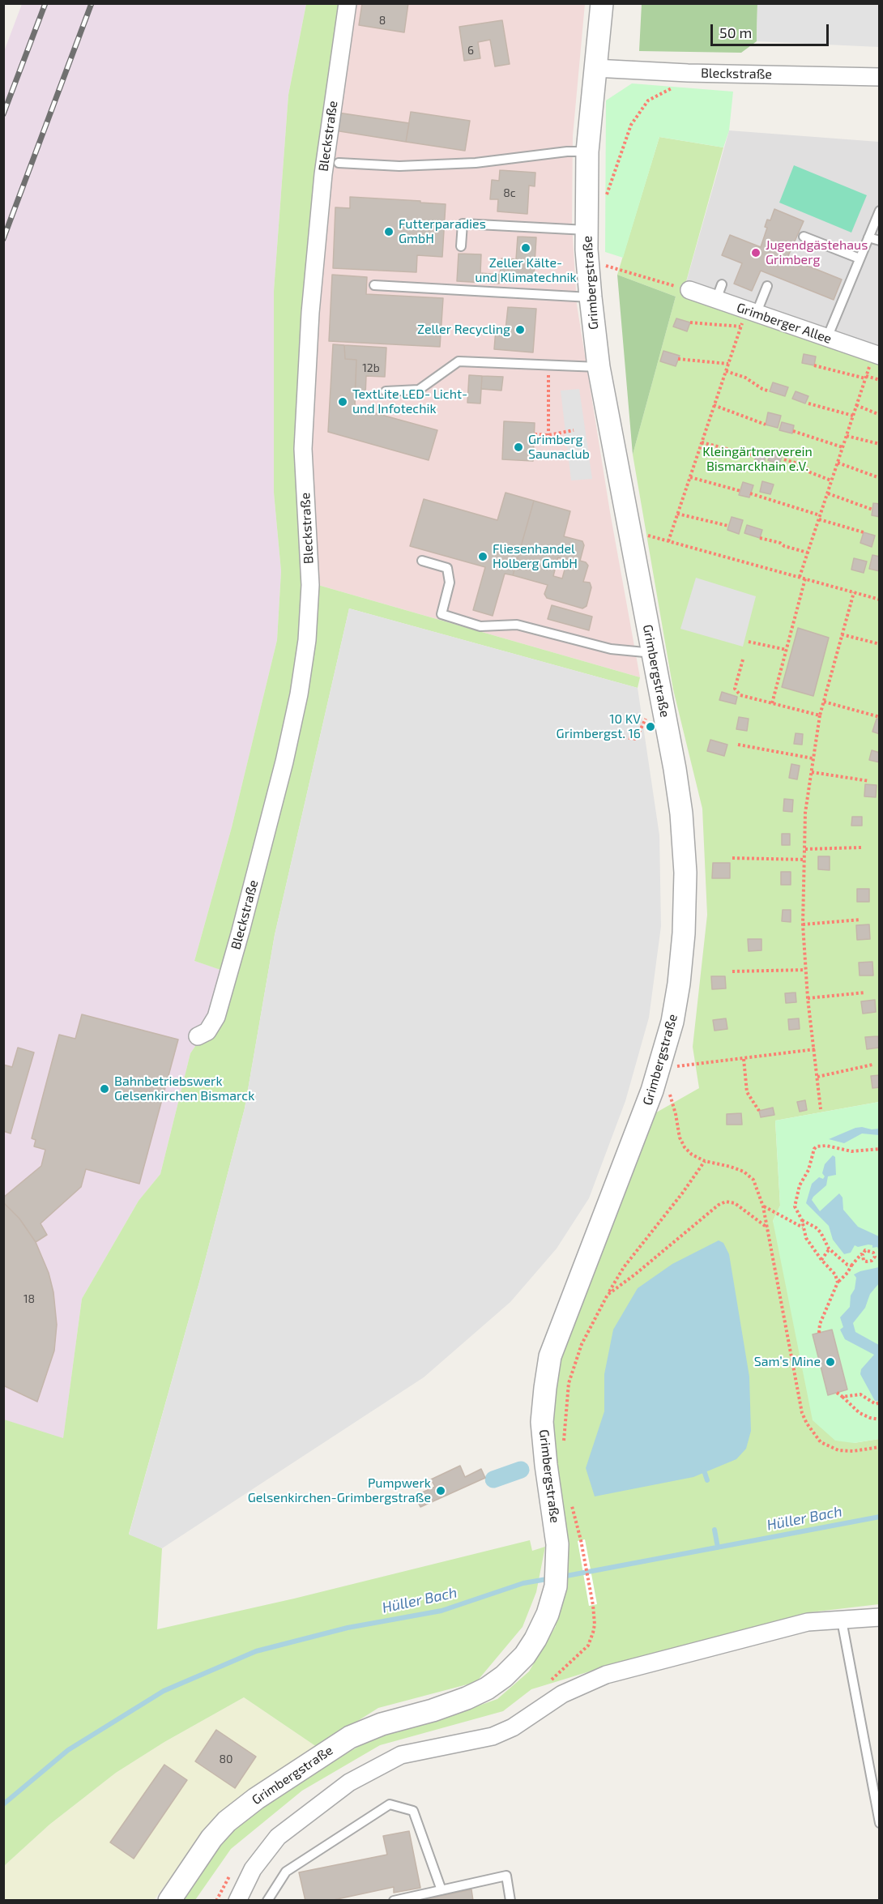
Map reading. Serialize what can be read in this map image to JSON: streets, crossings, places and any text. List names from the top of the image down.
{
  "streets": {
    "street": ["Bleckstraße", "Grimbergstraße", "Grimberger Allee"]
  },
  "crossings": [
    ["Bleckstraße", "Grimbergstraße"]
  ],
  "water": ["Hüller Bach"],
  "parks": ["Kleingärtnerverein Bismarckhain e.V."],
  "places": [
    "Futterparadies GmbH",
    "Zeller Kälte- und Klimatechnik",
    "Jugendgästehaus Grimberg",
    "Zeller Recycling",
    "TextLite LED- Licht- und Infotechik",
    "Grimberg Saunaclub",
    "Fliesenhandel Holberg GmbH",
    "10 KV Grimbergst. 16",
    "Bahnbetriebswerk Gelsenkirchen Bismarck",
    "Sam’s Mine",
    "Pumpwerk Gelsenkirchen-Grimbergstraße"
  ],
  "house_numbers": [
    "8",
    "6",
    "8c",
    "12b",
    "18",
    "80"
  ],
  "scale_bar": "50 m"
}
